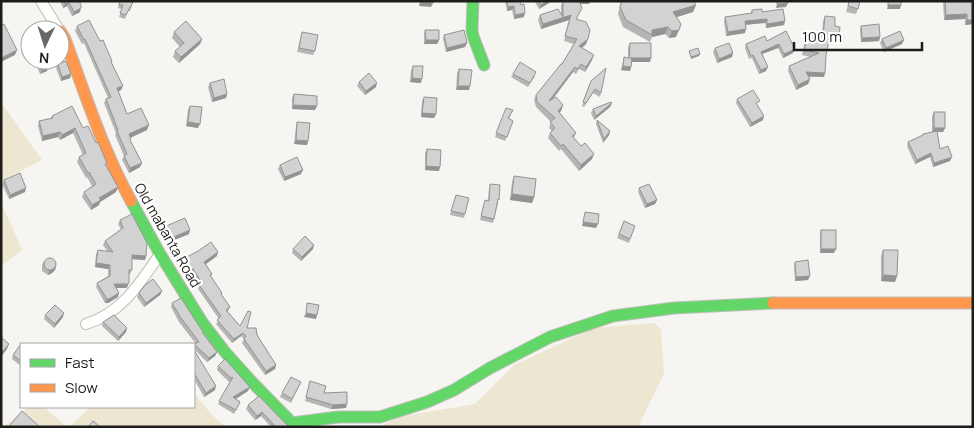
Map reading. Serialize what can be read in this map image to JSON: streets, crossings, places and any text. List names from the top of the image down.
{
  "streets": {
    "street": ["Old mabanta Road"]
  },
  "legend": ["Fast", "Slow"],
  "scale_bar": "100 m",
  "north": "bottom"
}
